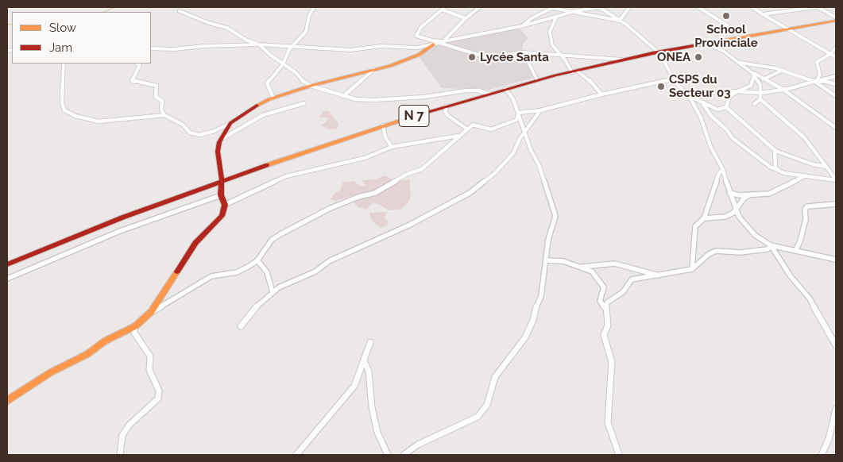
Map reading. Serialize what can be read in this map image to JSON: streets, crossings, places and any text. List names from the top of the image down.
{
  "streets": {
    "main road": ["N 7"]
  },
  "places": [
    "School Provinciale",
    "Lycée Santa",
    "ONEA",
    "CSPS du Secteur 03"
  ],
  "legend": ["Slow", "Jam"]
}
